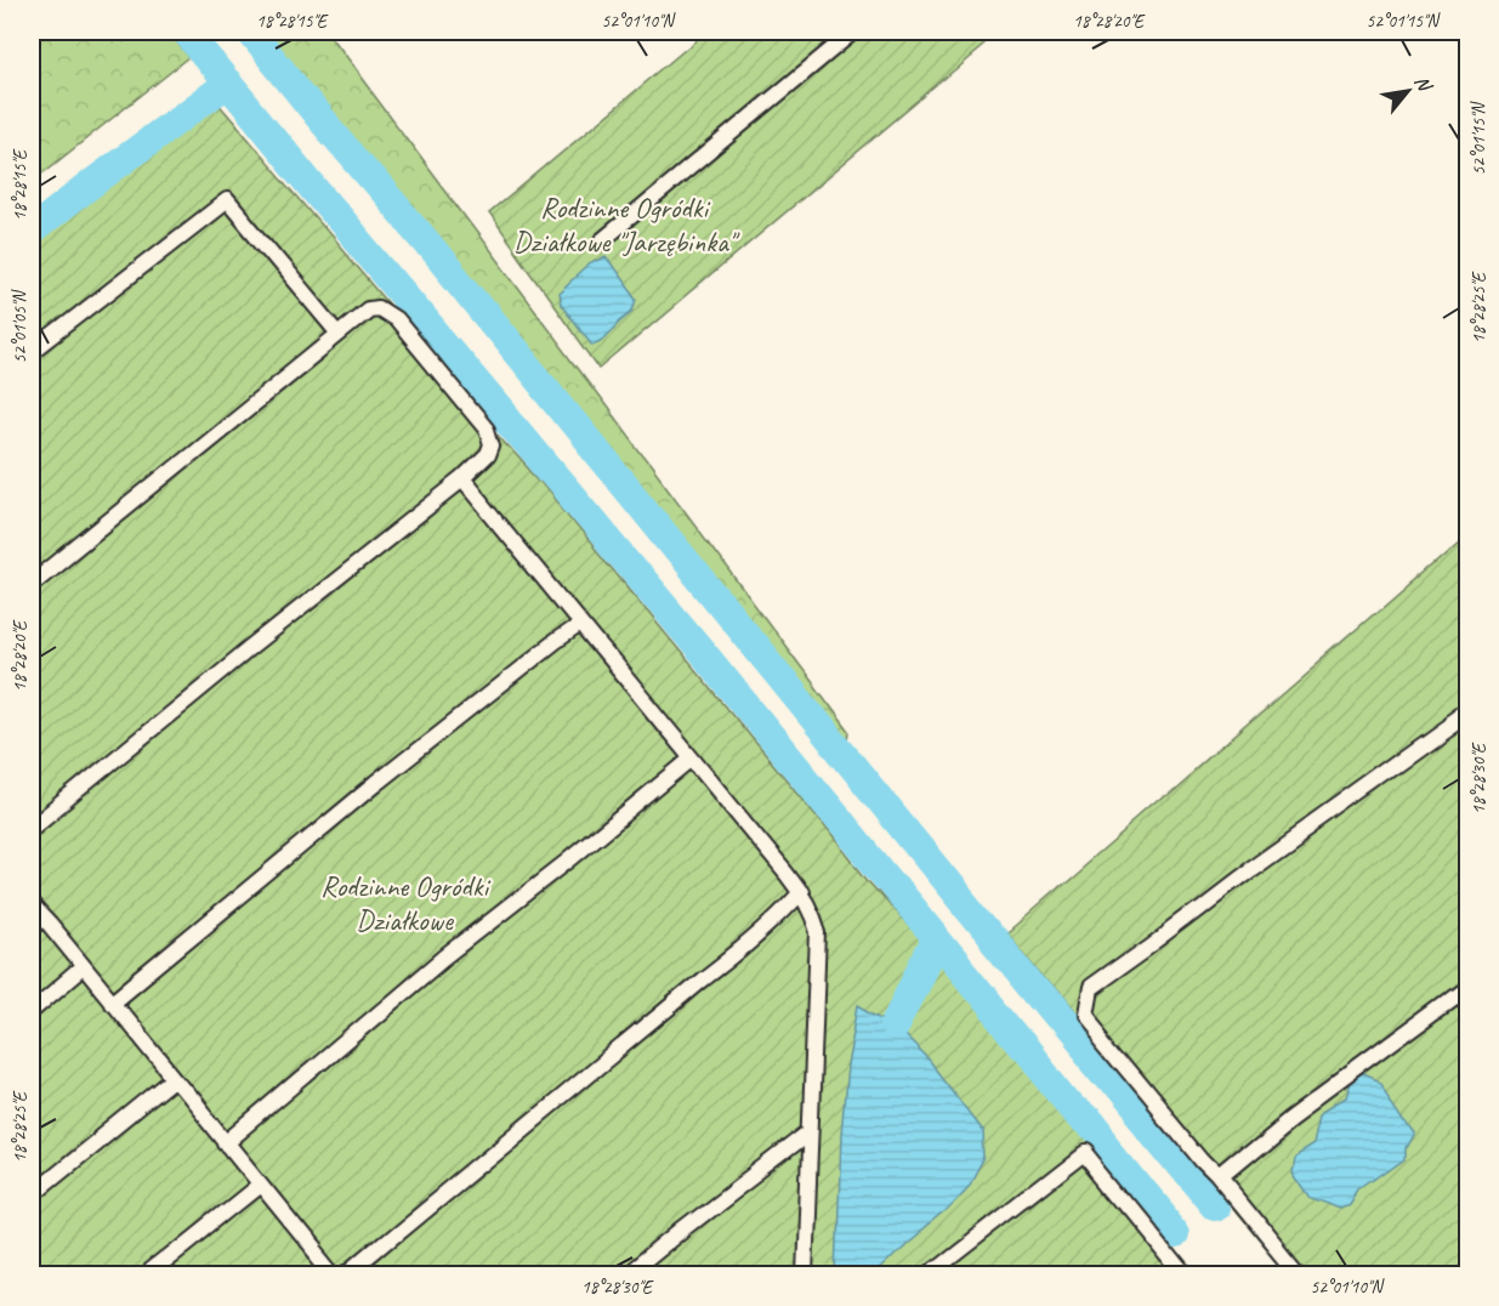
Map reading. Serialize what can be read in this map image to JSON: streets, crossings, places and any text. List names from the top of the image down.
{
  "parks": ["Rodzinne Ogródki Działkowe \"Jarzębinka\"", "Rodzinne Ogródki Działkowe"],
  "north": "top right",
  "coordinates": [
    "18°28'15\"E",
    "52°01'10\"N",
    "18°28'20\"E",
    "52°01'15\"N",
    "18°28'25\"E",
    "52°01'05\"N",
    "18°28'30\"E"
  ]
}
